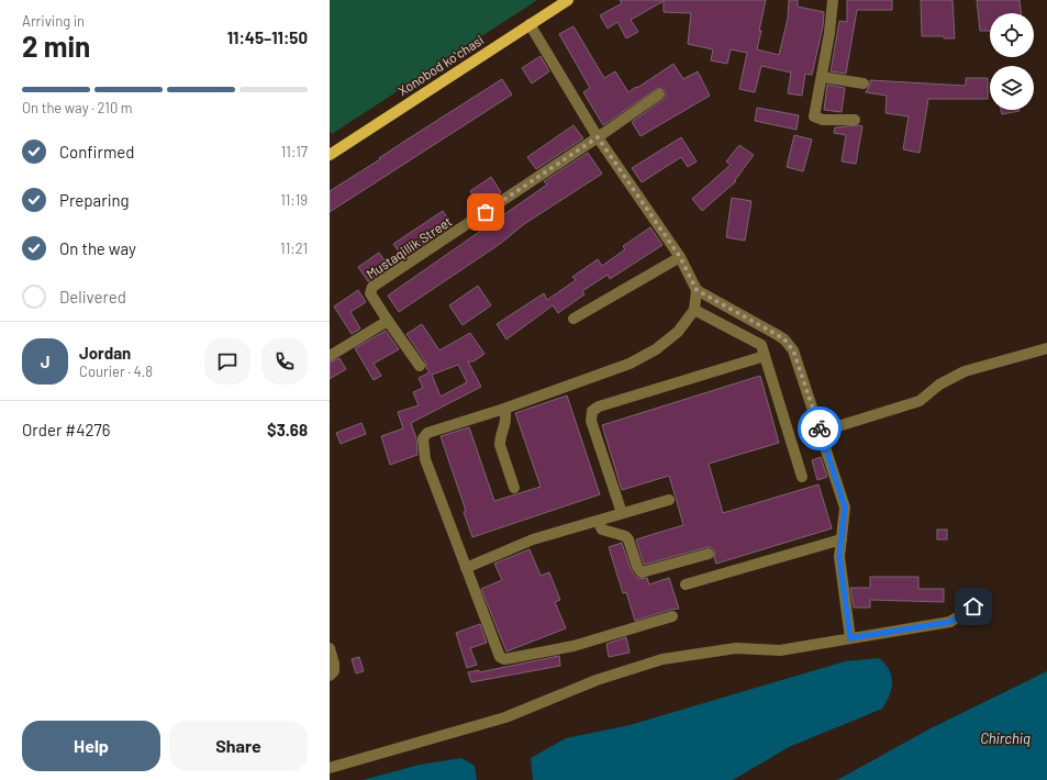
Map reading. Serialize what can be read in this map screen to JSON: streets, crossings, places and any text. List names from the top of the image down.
{
  "streets": {
    "main road": ["Xonobod koʻchasi"],
    "street": ["Mustaqillik Street"]
  },
  "water": ["Chirchiq"],
  "page": {
    "heading": ["2 min", "Arriving in", "11:45–11:50"],
    "panel": [
      "Jordan",
      "Courier · 4.8",
      "Order #4276",
      "$3.68"
    ],
    "bar": "On the way · 210 m",
    "list": [
      ["Confirmed", "11:17"],
      ["Preparing", "11:19"],
      ["On the way", "11:21"],
      "Delivered"
    ],
    "round": "J",
    "buttons": ["Help", "Share"]
  }
}
